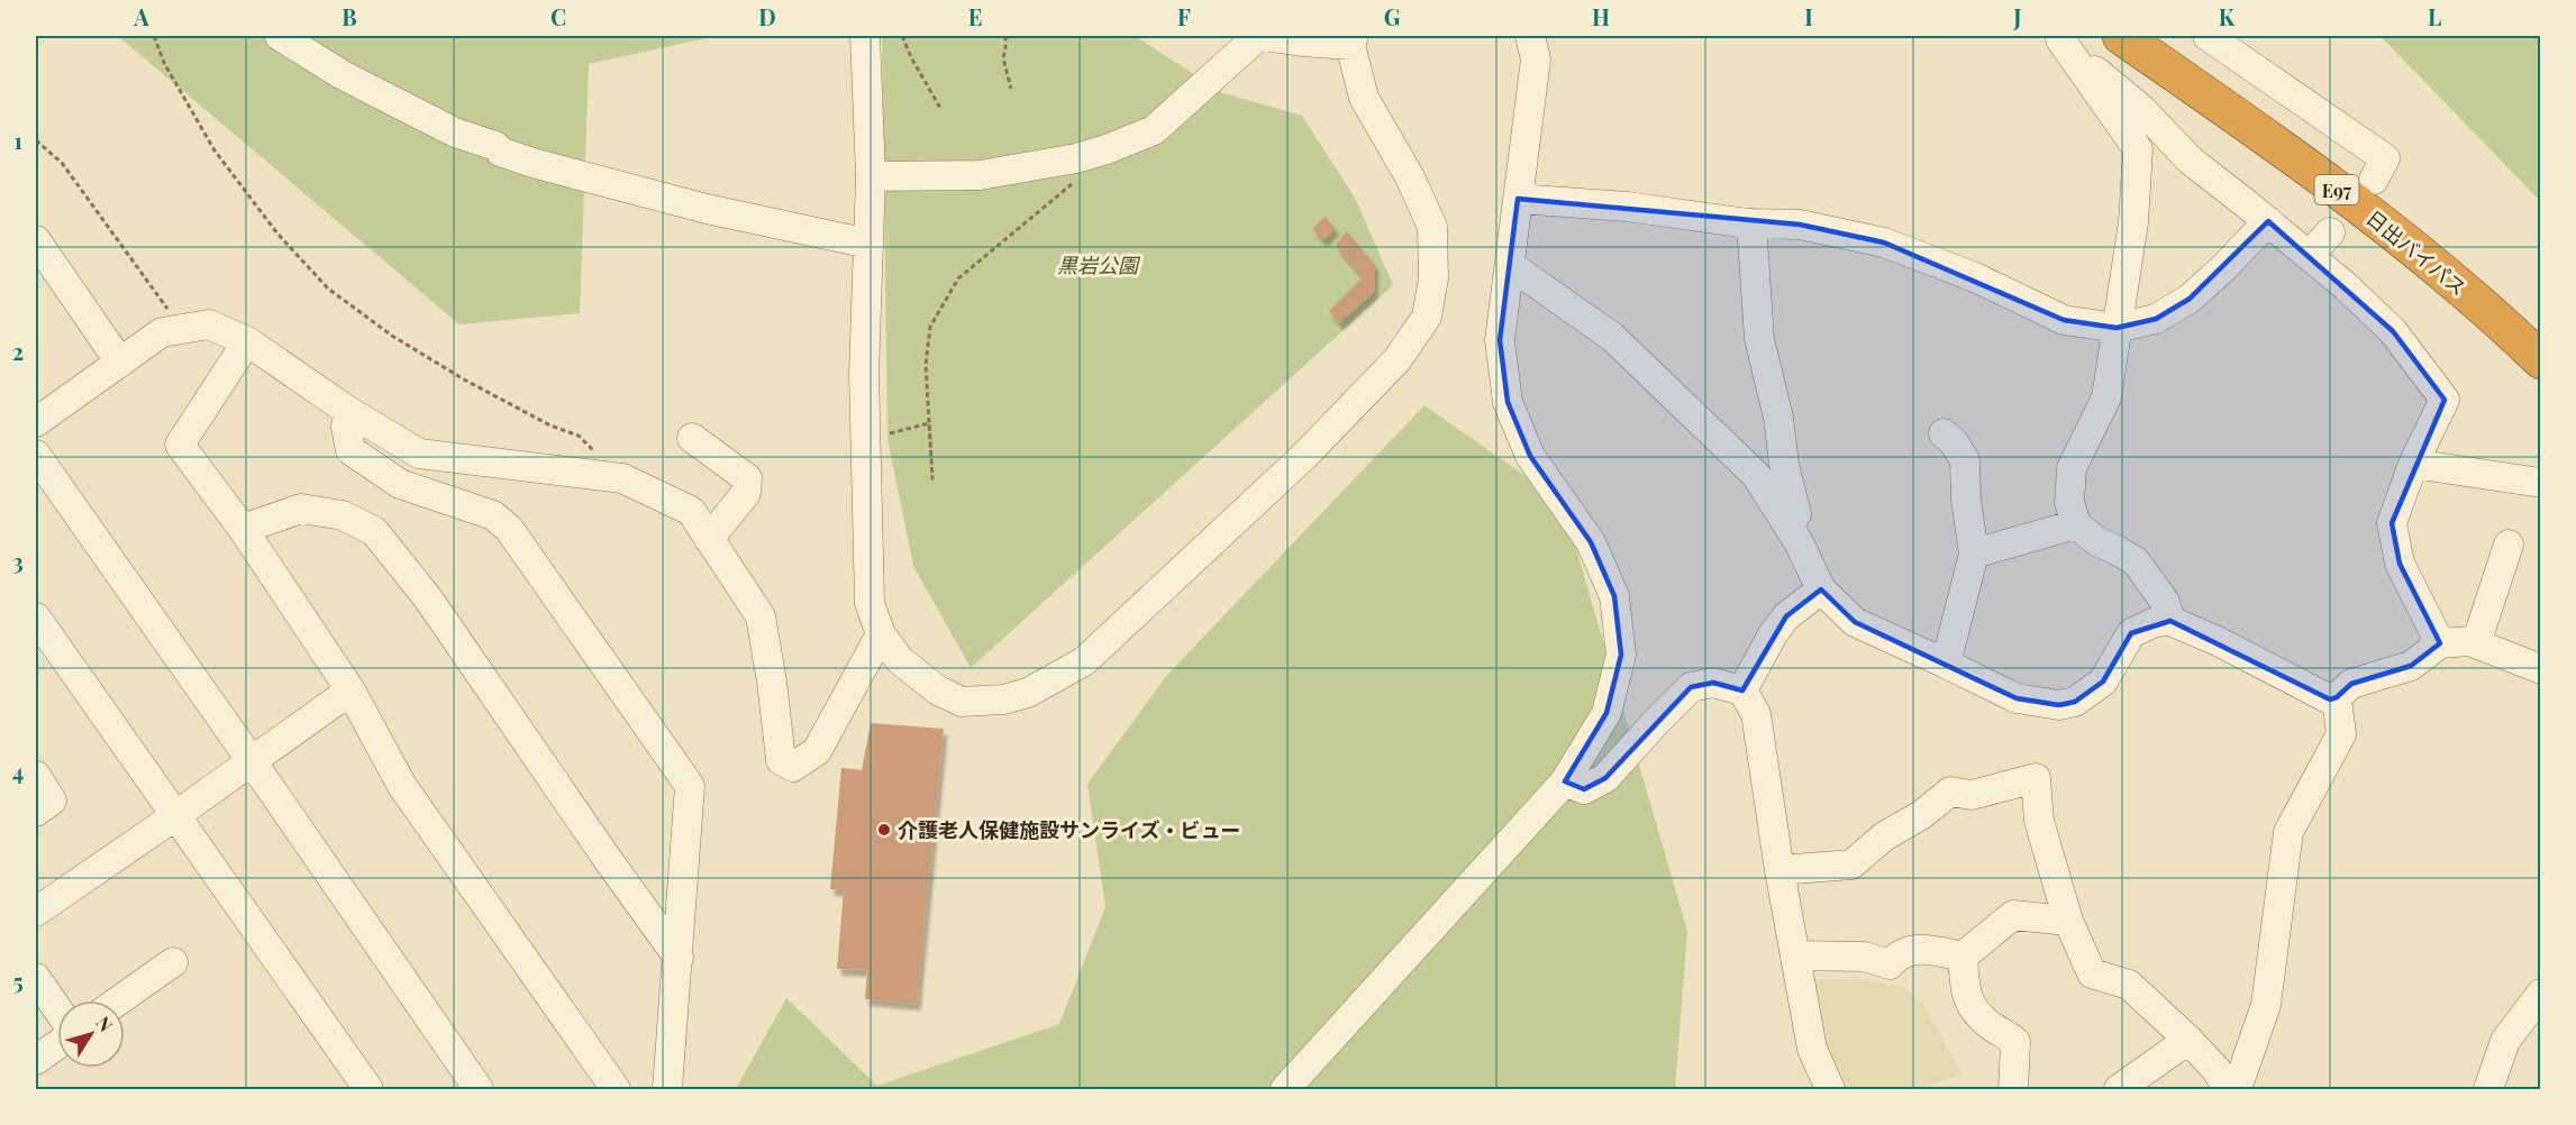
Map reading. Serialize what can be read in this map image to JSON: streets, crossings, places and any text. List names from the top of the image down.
{
  "streets": {
    "highway": ["E97", "日出バイパス"]
  },
  "parks": ["黒岩公園"],
  "places": ["介護老人保健施設サンライズ・ビュー"],
  "north": "top right",
  "grid": {
    "columns": [
      "A",
      "B",
      "C",
      "D",
      "E",
      "F",
      "G",
      "H",
      "I",
      "J",
      "K",
      "L"
    ],
    "rows": [
      "1",
      "2",
      "3",
      "4",
      "5"
    ]
  }
}
